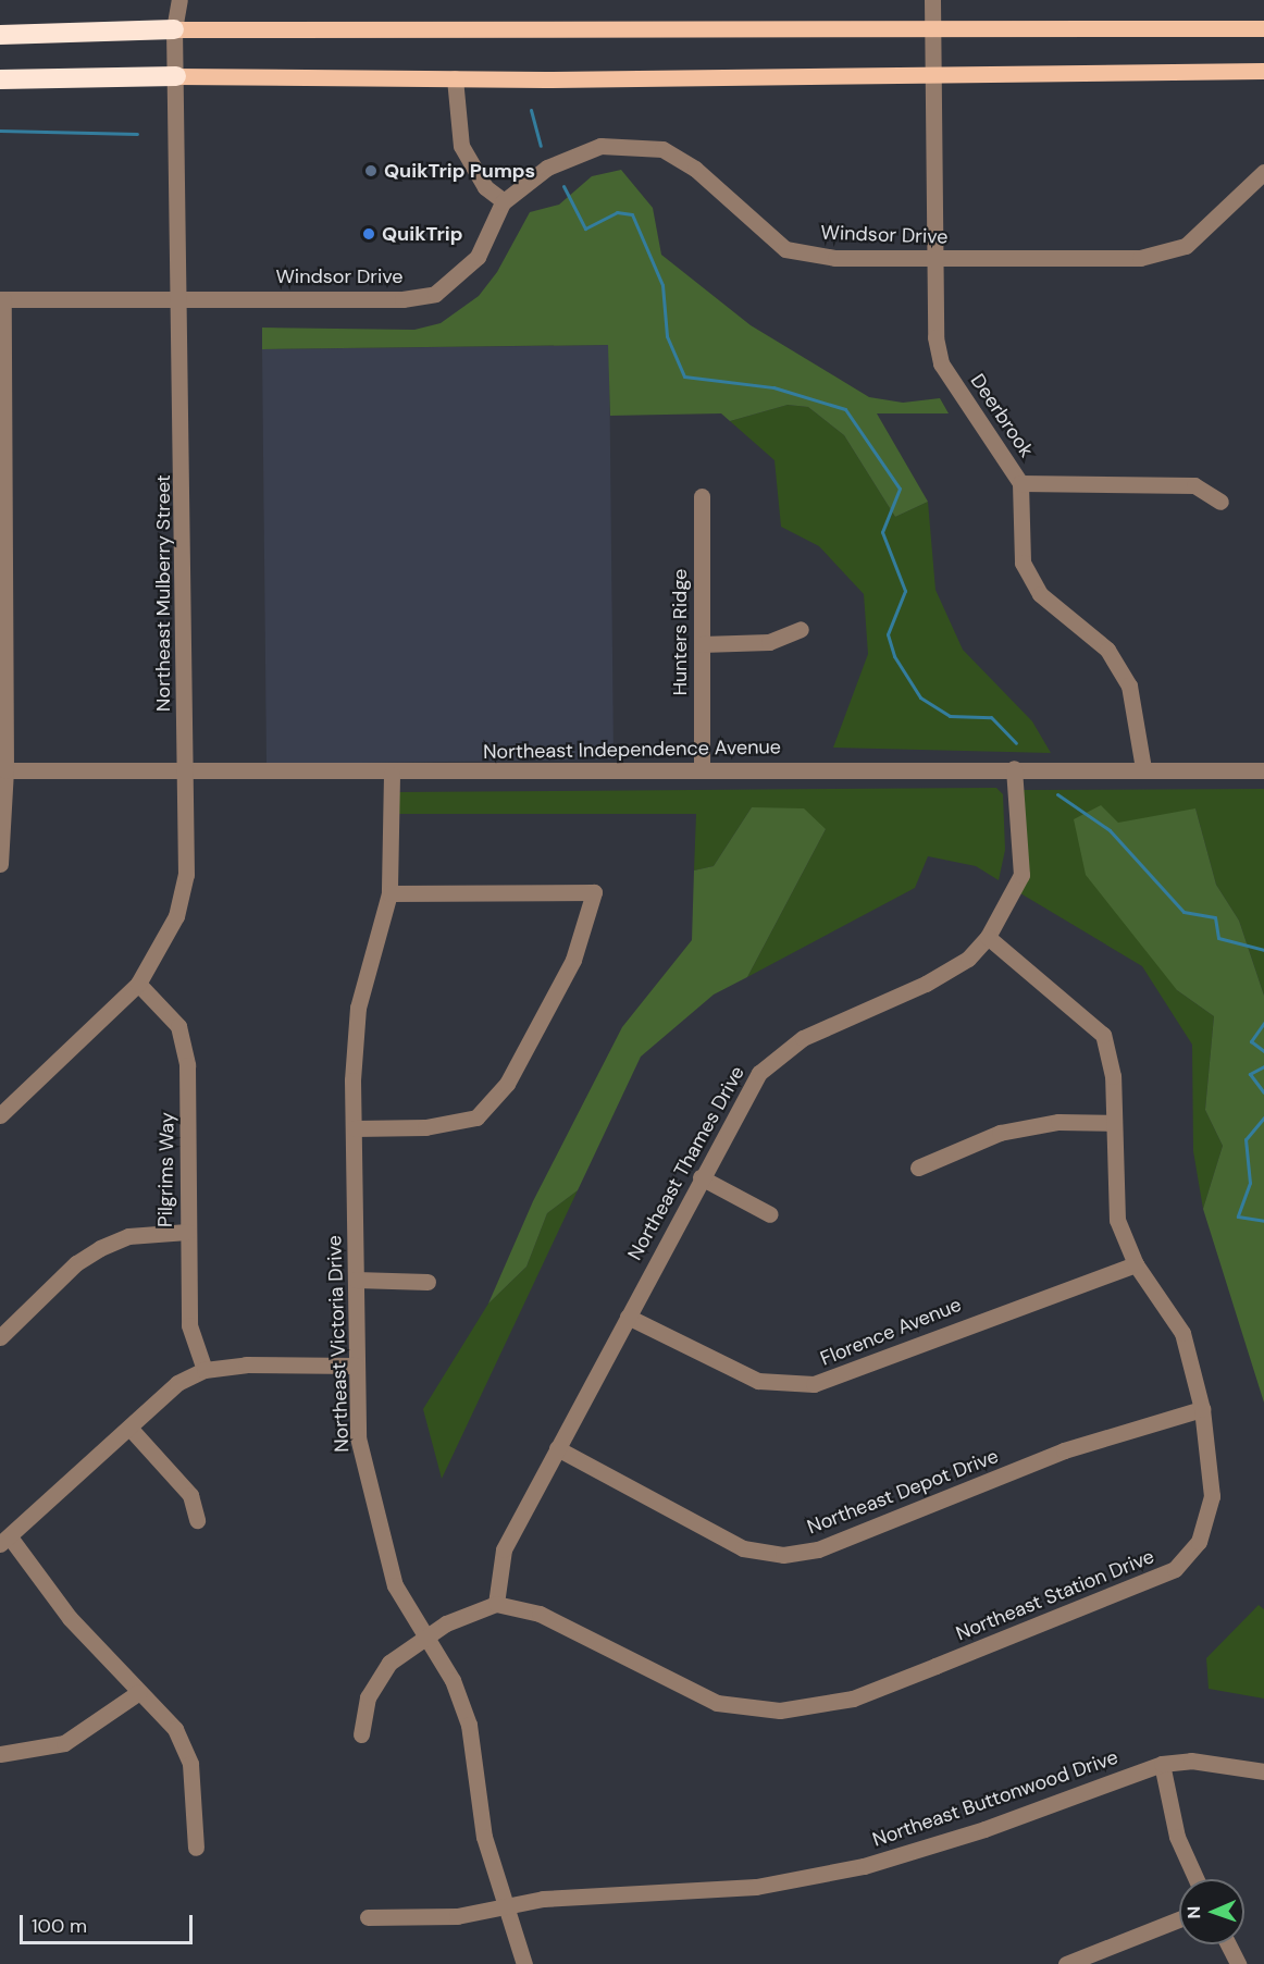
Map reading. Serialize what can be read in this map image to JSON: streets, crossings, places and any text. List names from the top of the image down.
{
  "streets": {
    "street": [
      "Windsor Drive",
      "Deerbrook",
      "Northeast Mulberry Street",
      "Hunters Ridge",
      "Northeast Independence Avenue",
      "Northeast Thames Drive",
      "Pilgrims Way",
      "Florence Avenue",
      "Northeast Victoria Drive",
      "Northeast Depot Drive",
      "Northeast Station Drive",
      "Northeast Buttonwood Drive"
    ]
  },
  "crossings": [
    ["Windsor Drive", "Deerbrook"],
    ["Windsor Drive", "Northeast Mulberry Street"],
    ["Deerbrook", "Northeast Independence Avenue"],
    ["Northeast Mulberry Street", "Northeast Independence Avenue"],
    ["Northeast Mulberry Street", "Pilgrims Way"],
    ["Hunters Ridge", "Northeast Independence Avenue"],
    ["Northeast Independence Avenue", "Northeast Thames Drive"],
    ["Northeast Independence Avenue", "Northeast Victoria Drive"],
    ["Northeast Thames Drive", "Florence Avenue"],
    ["Northeast Thames Drive", "Northeast Depot Drive"],
    ["Northeast Thames Drive", "Northeast Station Drive"],
    ["Florence Avenue", "Northeast Station Drive"],
    ["Northeast Victoria Drive", "Northeast Buttonwood Drive"],
    ["Northeast Depot Drive", "Northeast Station Drive"]
  ],
  "places": ["QuikTrip Pumps", "QuikTrip"],
  "scale_bar": "100 m",
  "north": "left"
}
